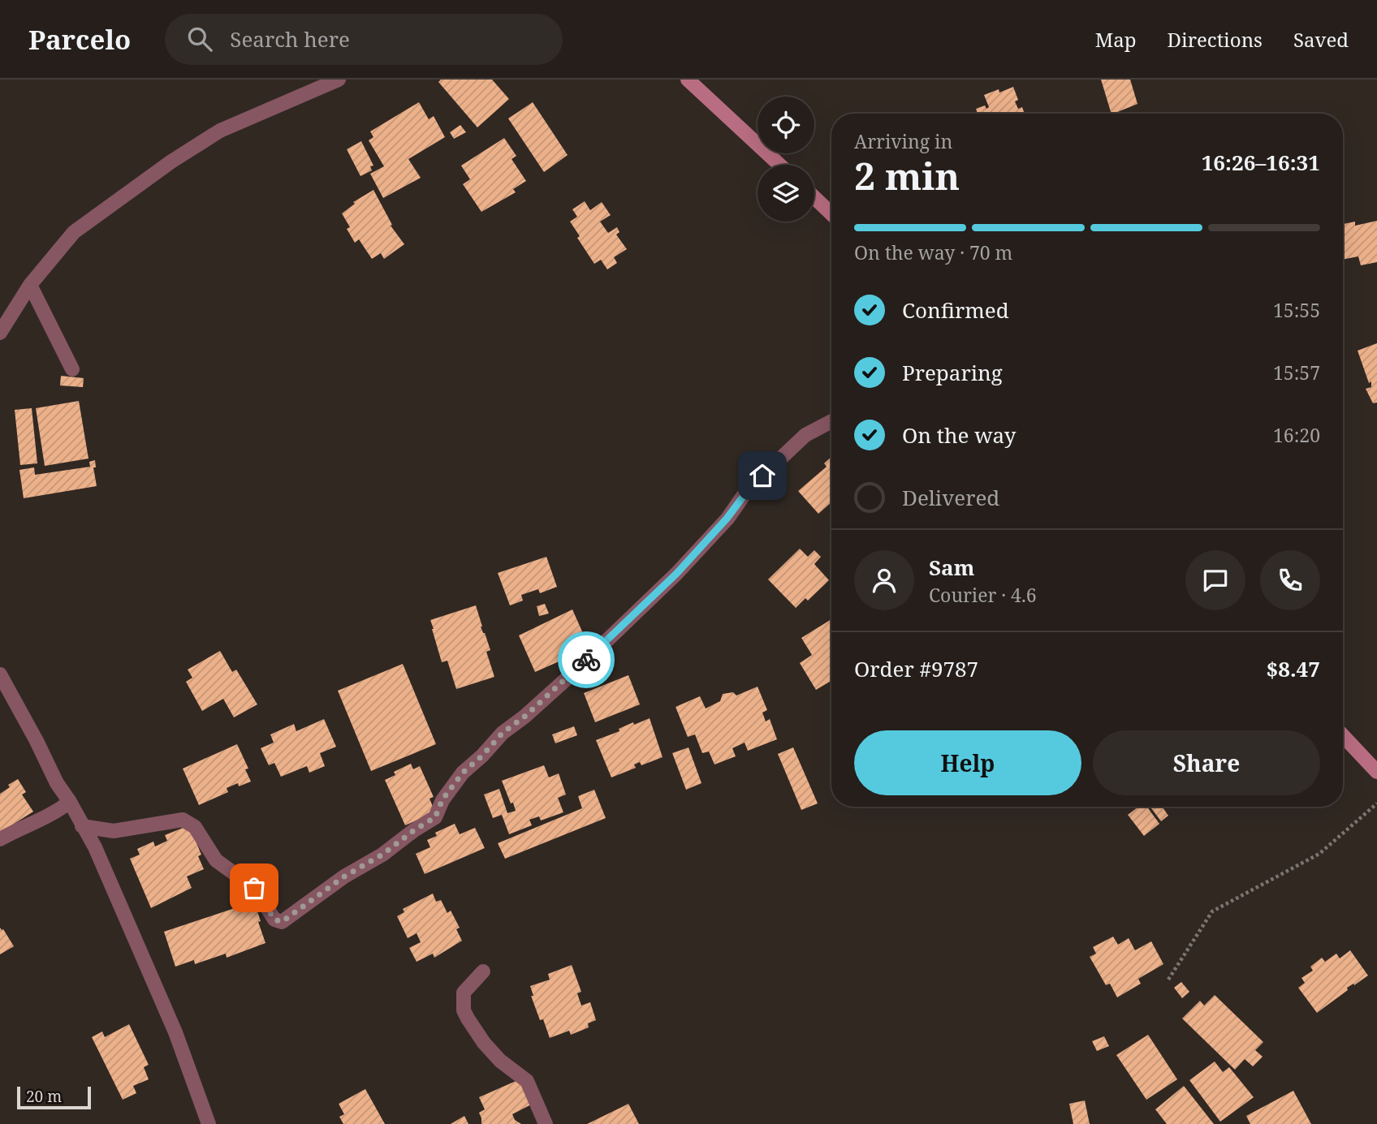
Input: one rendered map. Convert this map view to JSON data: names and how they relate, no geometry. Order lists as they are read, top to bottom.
{
  "scale_bar": "20 m",
  "page": {
    "header": "Parcelo",
    "search": "Search here",
    "nav": ["Map", "Directions", "Saved"],
    "heading": ["2 min", "Arriving in", "16:26–16:31"],
    "panel": [
      "Sam",
      "Courier · 4.6",
      "Order #9787",
      "$8.47"
    ],
    "bar": "On the way · 70 m",
    "list": [
      ["Confirmed", "15:55"],
      ["Preparing", "15:57"],
      ["On the way", "16:20"],
      "Delivered"
    ],
    "buttons": ["Help", "Share"],
    "scale": "20 m"
  }
}
